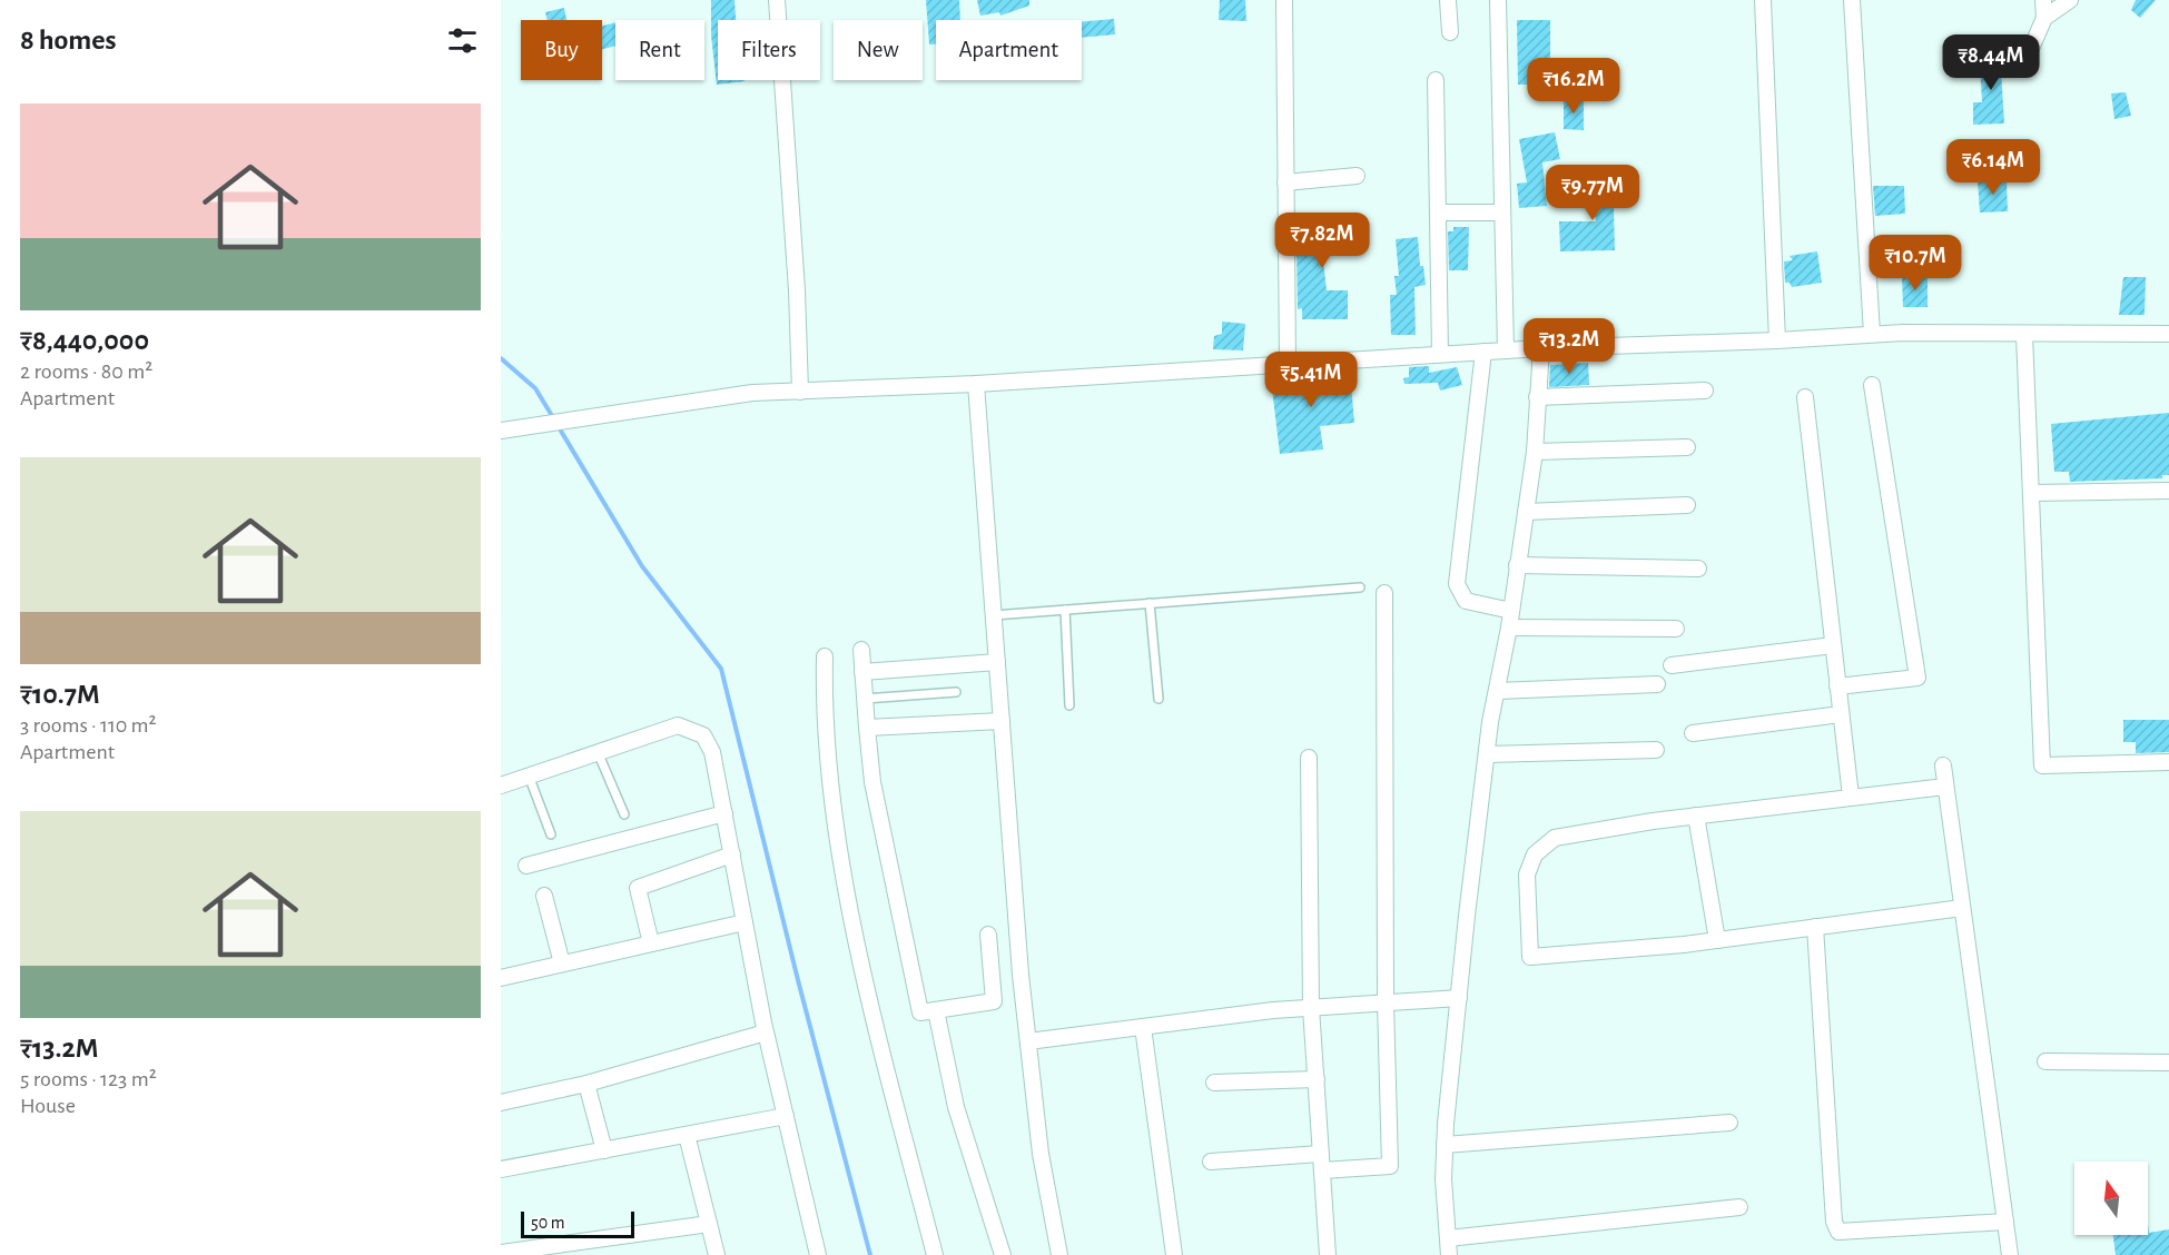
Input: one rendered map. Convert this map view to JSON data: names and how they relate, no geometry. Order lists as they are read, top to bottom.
{
  "scale_bar": "50 m",
  "north": "top",
  "page": {
    "heading": "8 homes",
    "chip": [
      "Buy",
      "Rent",
      "Filters",
      "New",
      "Apartment"
    ],
    "price": [
      "₹8.44M",
      "₹16.2M",
      "₹6.14M",
      "₹9.77M",
      "₹7.82M",
      "₹10.7M",
      "₹13.2M",
      "₹5.41M"
    ],
    "list": [
      {
        "name": "₹8,440,000",
        "note": "2 rooms · 80 m² · Apartment"
      },
      {
        "name": "₹10.7M",
        "note": "3 rooms · 110 m² · Apartment"
      },
      {
        "name": "₹13.2M",
        "note": "5 rooms · 123 m² · House"
      }
    ],
    "scale": "50 m"
  }
}
